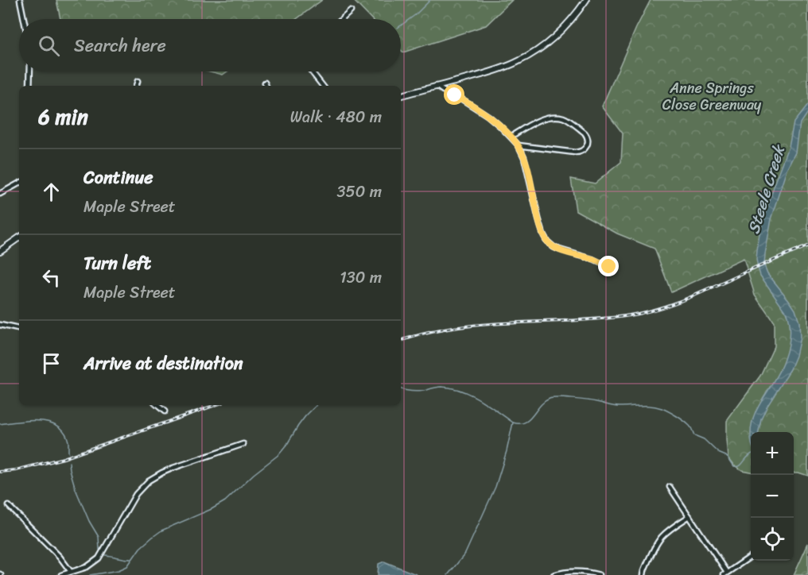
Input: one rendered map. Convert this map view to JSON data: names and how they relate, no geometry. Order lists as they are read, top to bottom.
{
  "water": ["Steele Creek"],
  "parks": ["Anne Springs Close Greenway"],
  "page": {
    "search": "Search here",
    "heading": ["6 min", "Walk · 480 m"],
    "list": [
      ["Continue", "Maple Street", "350 m"],
      ["Turn left", "Maple Street", "130 m"],
      "Arrive at destination"
    ],
    "map_buttons": ["+", "−"]
  }
}
